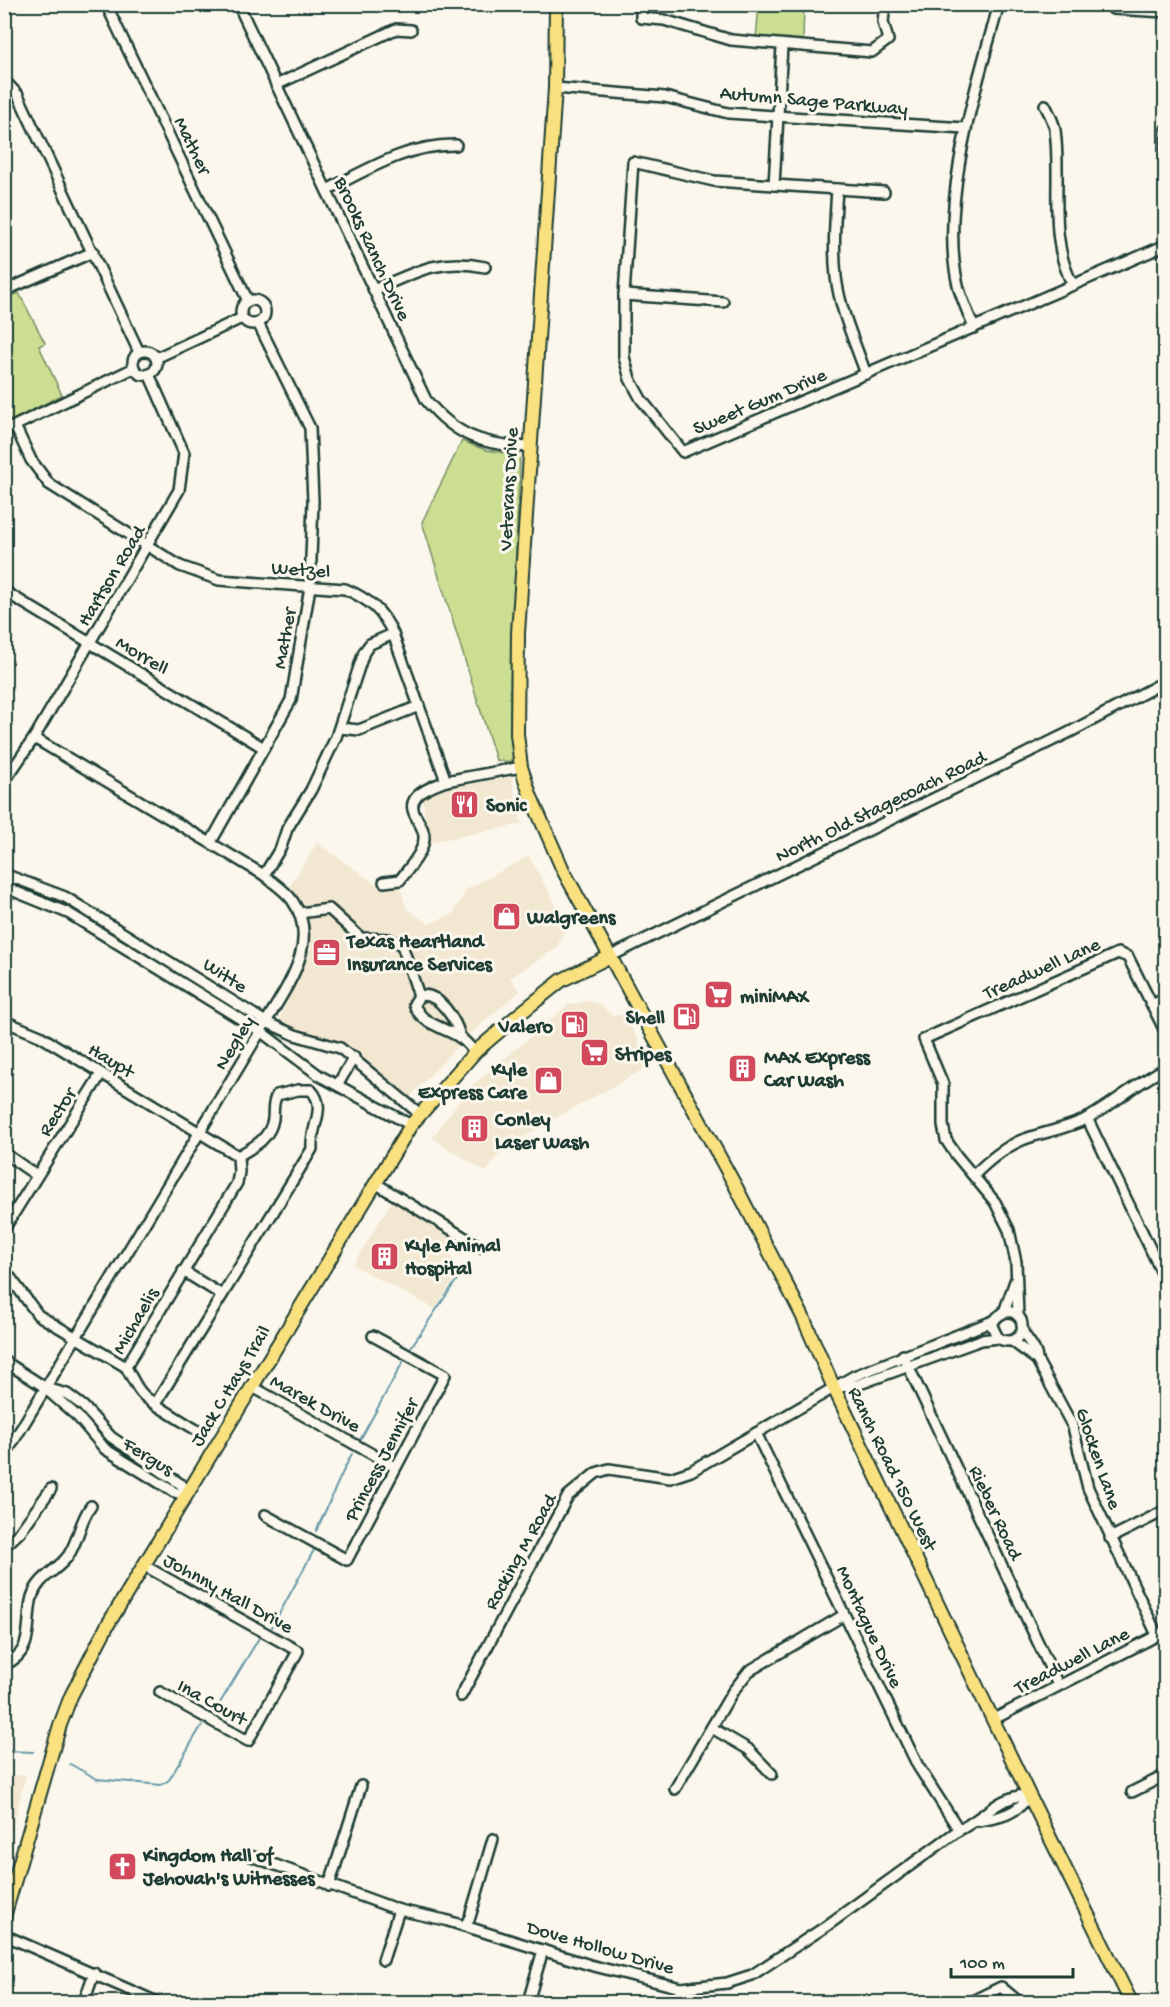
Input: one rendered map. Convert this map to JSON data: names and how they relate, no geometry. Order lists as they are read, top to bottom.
{
  "streets": {
    "main road": ["Veterans Drive", "Jack C Hays Trail", "Ranch Road 150 West"],
    "street": [
      "Autumn Sage Parkway",
      "Mather",
      "Brooks Ranch Drive",
      "Sweet Gum Drive",
      "Wetzel",
      "Hartson Road",
      "Morrell",
      "North Old Stagecoach Road",
      "Treadwell Lane",
      "Witte",
      "Negley",
      "Haupt",
      "Rector",
      "Michaelis",
      "Marek Drive",
      "Fergus",
      "Glocken Lane",
      "Princess Jennifer",
      "Rieber Road",
      "Rocking M Road",
      "Johnny Hall Drive",
      "Montague Drive",
      "Ina Court",
      "Dove Hollow Drive"
    ]
  },
  "crossings": [
    ["Autumn Sage Parkway", "Veterans Drive"],
    ["Mather", "Wetzel"],
    ["Mather", "Morrell"],
    ["Brooks Ranch Drive", "Veterans Drive"],
    ["Veterans Drive", "North Old Stagecoach Road"],
    ["Veterans Drive", "Jack C Hays Trail"],
    ["Veterans Drive", "Ranch Road 150 West"],
    ["Wetzel", "Hartson Road"],
    ["Hartson Road", "Morrell"],
    ["North Old Stagecoach Road", "Jack C Hays Trail"],
    ["North Old Stagecoach Road", "Ranch Road 150 West"],
    ["Treadwell Lane", "Glocken Lane"],
    ["Treadwell Lane", "Ranch Road 150 West"],
    ["Treadwell Lane", "Rieber Road"],
    ["Witte", "Negley"],
    ["Witte", "Jack C Hays Trail"],
    ["Negley", "Haupt"],
    ["Negley", "Fergus"],
    ["Haupt", "Rector"],
    ["Haupt", "Michaelis"],
    ["Jack C Hays Trail", "Marek Drive"],
    ["Jack C Hays Trail", "Fergus"],
    ["Jack C Hays Trail", "Ranch Road 150 West"],
    ["Jack C Hays Trail", "Johnny Hall Drive"],
    ["Marek Drive", "Princess Jennifer"],
    ["Glocken Lane", "Rocking M Road"],
    ["Ranch Road 150 West", "Rocking M Road"],
    ["Ranch Road 150 West", "Dove Hollow Drive"],
    ["Rieber Road", "Rocking M Road"],
    ["Rocking M Road", "Montague Drive"],
    ["Johnny Hall Drive", "Ina Court"],
    ["Montague Drive", "Dove Hollow Drive"]
  ],
  "places": {
    "restaurant": ["Sonic"],
    "shop": ["Walgreens", "Kyle Express Care"],
    "office": ["Texas Heartland Insurance Services"],
    "supermarket": ["miniMAX", "Stripes"],
    "fuel station": ["Shell", "Valero"],
    "building": ["MAX Express Car Wash", "Conley Laser Wash", "Kyle Animal Hospital"],
    "church": ["Kingdom Hall of Jehovah's Witnesses"]
  },
  "scale_bar": "100 m"
}
